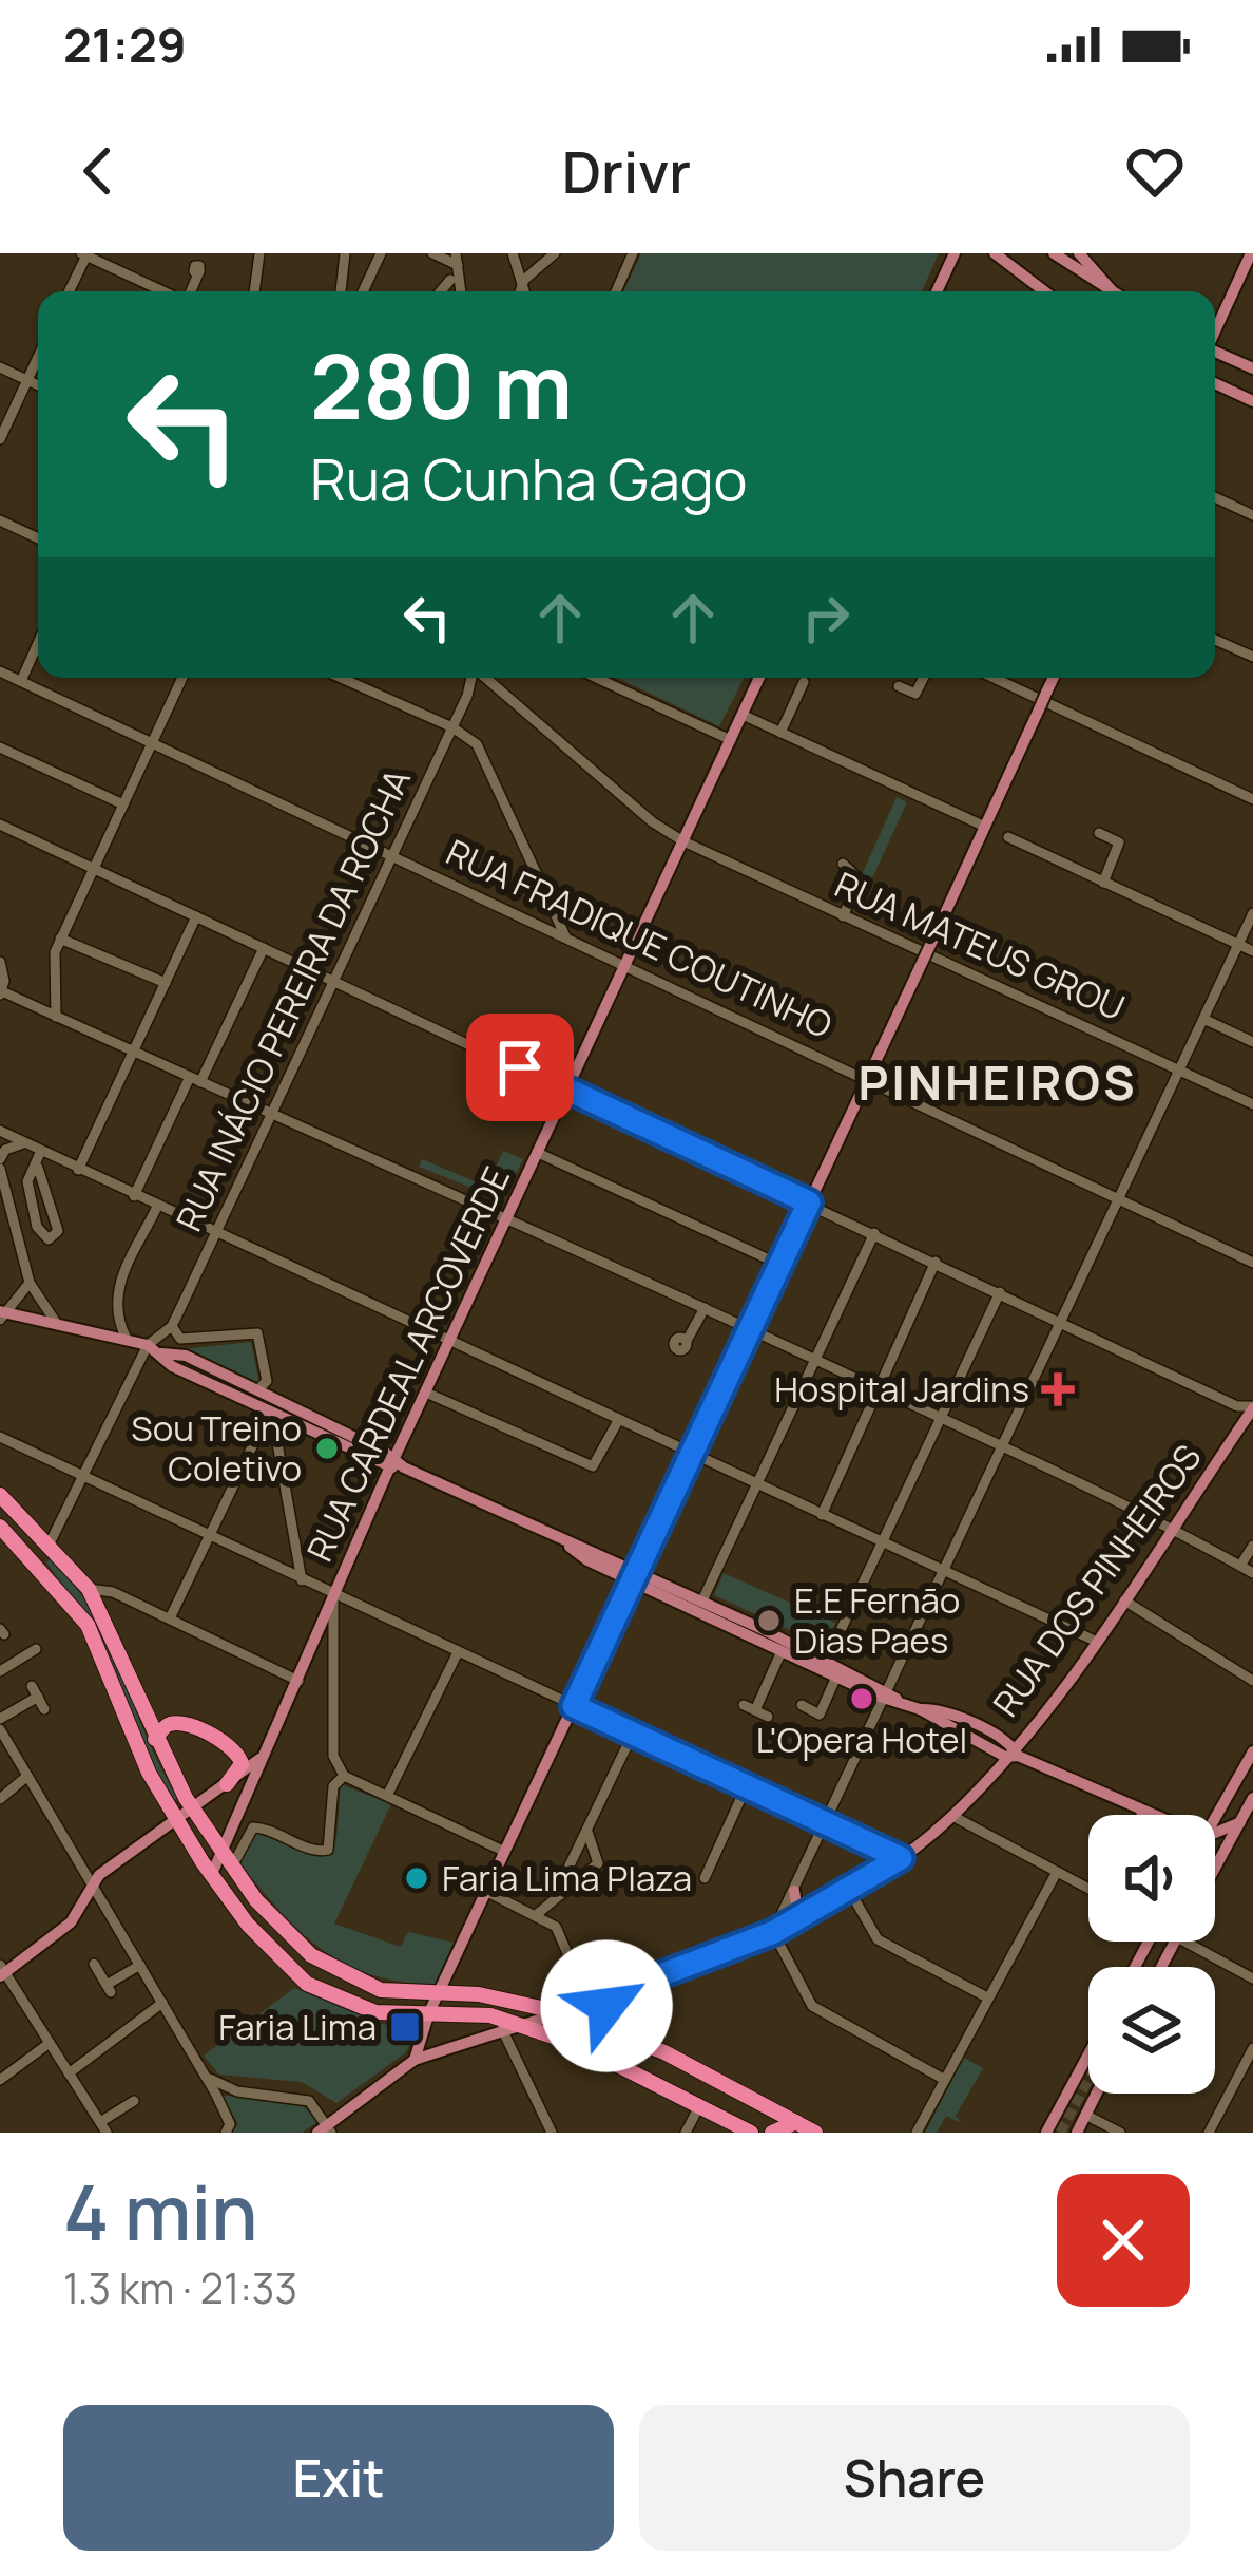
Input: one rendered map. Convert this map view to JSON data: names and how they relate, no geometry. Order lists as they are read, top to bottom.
{
  "streets": {
    "main road": ["RUA CARDEAL ARCOVERDE", "RUA DOS PINHEIROS"],
    "street": ["RUA FRADIQUE COUTINHO", "RUA MATEUS GROU", "RUA INÁCIO PEREIRA DA ROCHA"]
  },
  "crossings": [
    ["RUA FRADIQUE COUTINHO", "RUA INÁCIO PEREIRA DA ROCHA"],
    ["RUA FRADIQUE COUTINHO", "RUA CARDEAL ARCOVERDE"],
    ["RUA MATEUS GROU", "RUA CARDEAL ARCOVERDE"]
  ],
  "districts": ["PINHEIROS"],
  "places": {
    "health": ["Hospital Jardins"],
    "other": [
      "Sou Treino Coletivo",
      "E.E Fernão Dias Paes",
      "L'Opera Hotel",
      "Faria Lima Plaza"
    ],
    "transit": ["Faria Lima"]
  },
  "page": {
    "status": "21:29",
    "header": "Drivr",
    "turn": ["280 m", "Rua Cunha Gago"],
    "heading": ["4 min", "1.3 km · 21:33"],
    "buttons": ["Exit", "Share"]
  }
}
